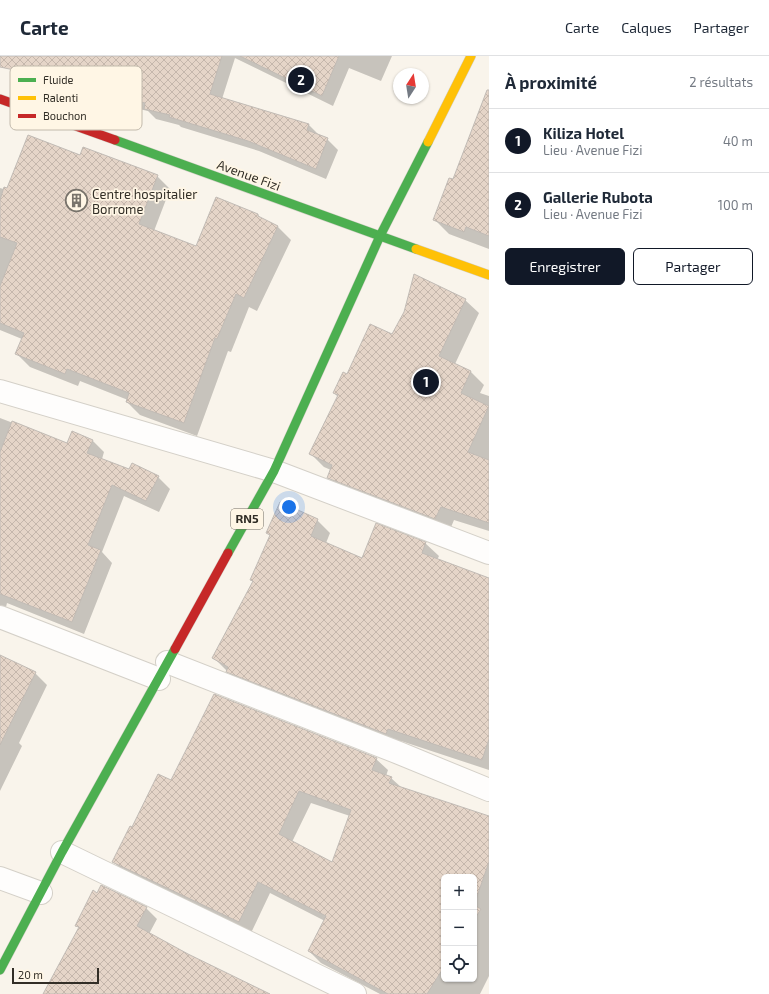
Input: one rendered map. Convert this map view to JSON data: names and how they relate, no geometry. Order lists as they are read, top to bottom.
{
  "streets": {
    "main road": ["Avenue Fizi", "RN5"]
  },
  "crossings": [
    ["Avenue Fizi", "RN5"]
  ],
  "places": {
    "building": ["Centre hospitalier Borrome"]
  },
  "legend": ["Fluide", "Ralenti", "Bouchon"],
  "scale_bar": "20 m",
  "north": "top",
  "page": {
    "header": "Carte",
    "nav": ["Carte", "Calques", "Partager"],
    "heading": ["À proximité", "2 résultats"],
    "pins": ["2", "1"],
    "list": [
      {
        "mark": "1",
        "name": "Kiliza Hotel",
        "note": "Lieu · Avenue Fizi",
        "value": "40 m"
      },
      {
        "mark": "2",
        "name": "Gallerie Rubota",
        "note": "Lieu · Avenue Fizi",
        "value": "100 m"
      }
    ],
    "buttons": ["Enregistrer", "Partager"],
    "map_buttons": ["+", "−"],
    "scale": "20 m"
  }
}
